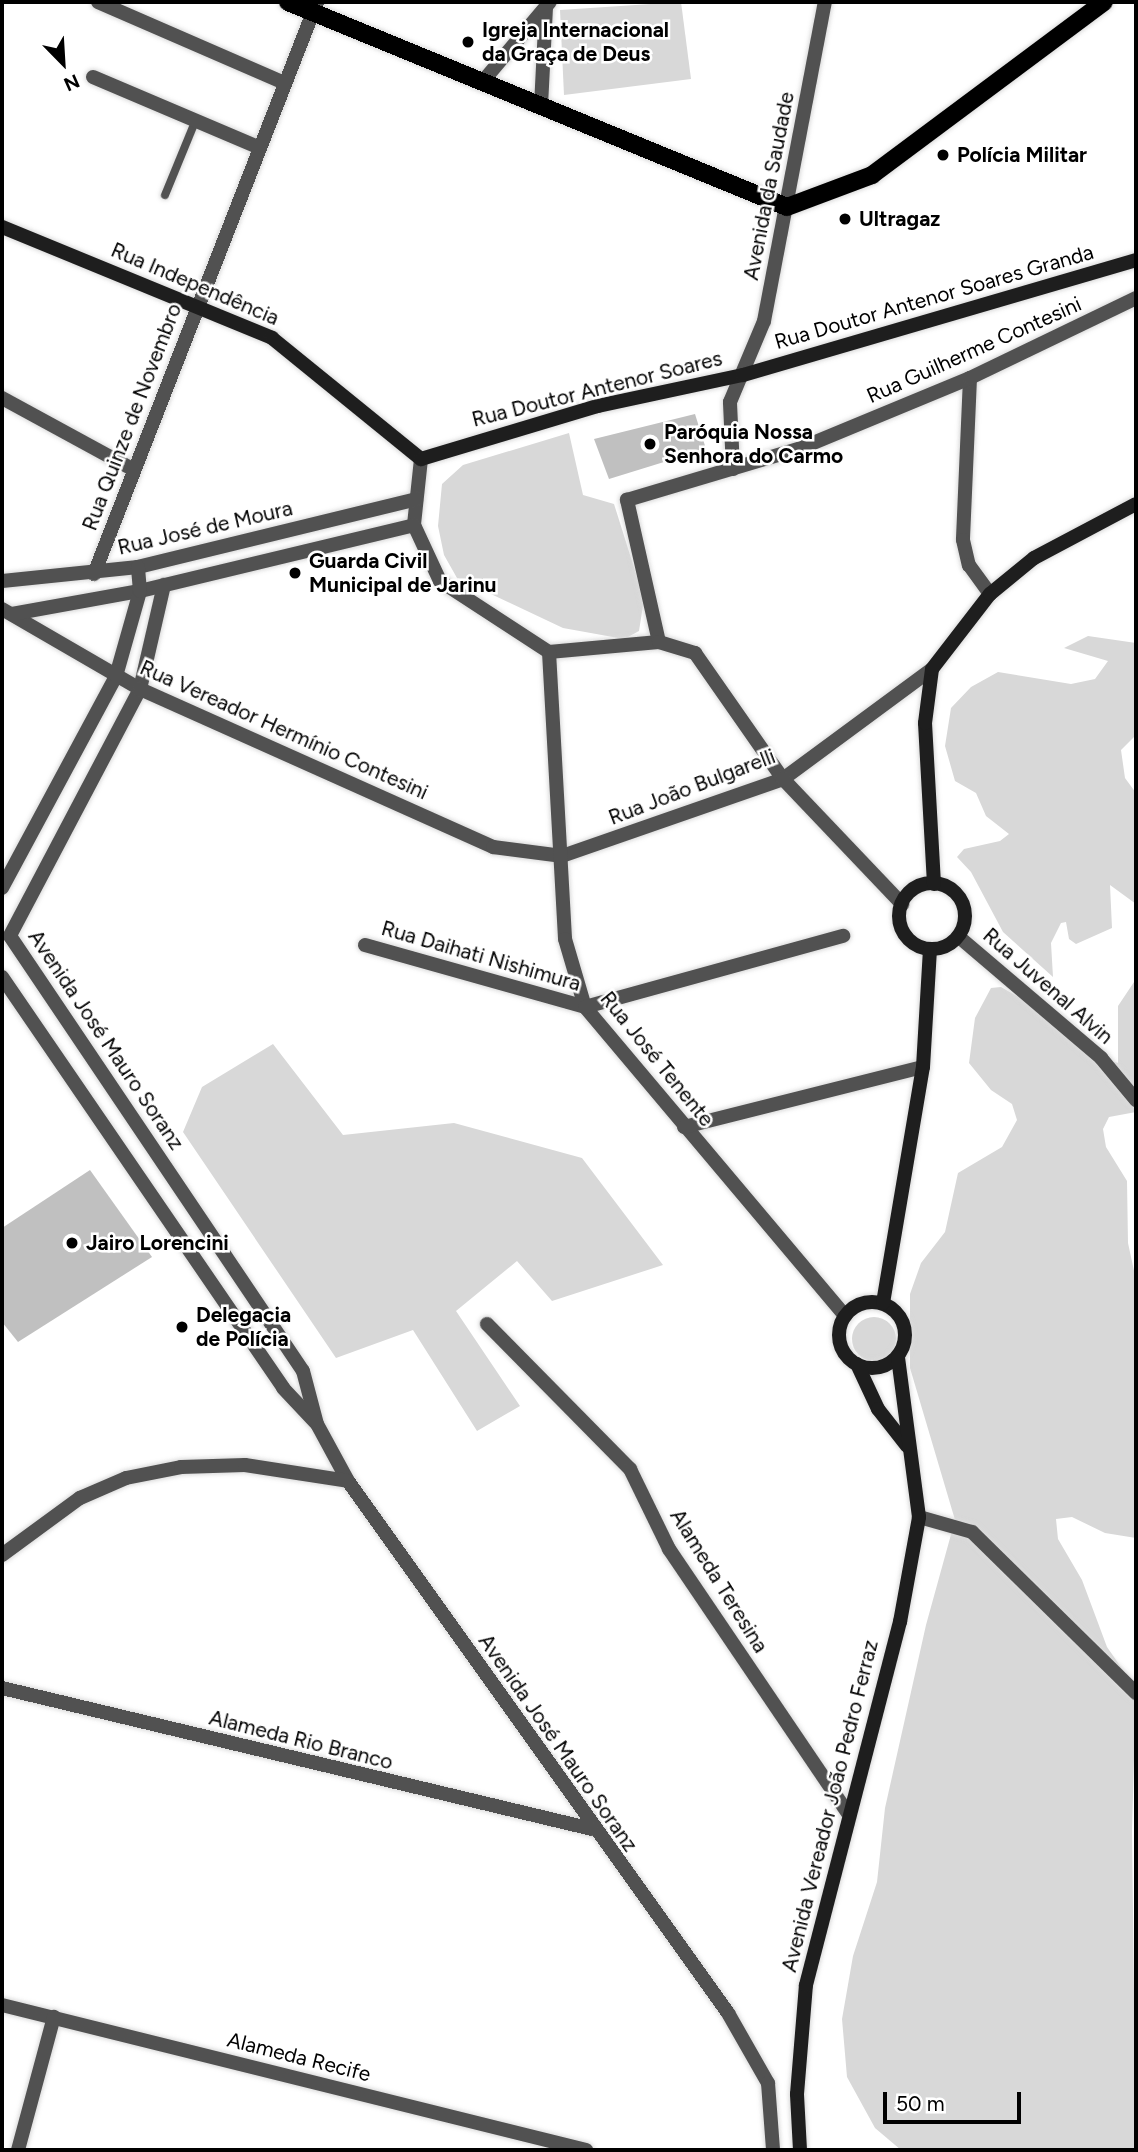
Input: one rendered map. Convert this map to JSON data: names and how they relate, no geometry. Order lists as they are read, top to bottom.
{
  "streets": {
    "main road": [
      "Rua Independência",
      "Rua Doutor Antenor Soares Granda",
      "Rua Doutor Antenor Soares",
      "Avenida Vereador João Pedro Ferraz"
    ],
    "street": [
      "Avenida da Saudade",
      "Rua Guilherme Contesini",
      "Rua Quinze de Novembro",
      "Rua José de Moura",
      "Rua Vereador Hermínio Contesini",
      "Rua João Bulgarelli",
      "Rua Daihati Nishimura",
      "Rua Juvenal Alvin",
      "Avenida José Mauro Soranz",
      "Rua José Tenente",
      "Alameda Teresina",
      "Alameda Rio Branco",
      "Alameda Recife"
    ]
  },
  "crossings": [
    ["Avenida da Saudade", "Rua Doutor Antenor Soares Granda"],
    ["Avenida da Saudade", "Rua Guilherme Contesini"],
    ["Avenida da Saudade", "Rua Doutor Antenor Soares"],
    ["Rua Independência", "Rua Doutor Antenor Soares"],
    ["Rua Independência", "Rua Quinze de Novembro"],
    ["Rua Doutor Antenor Soares Granda", "Rua Doutor Antenor Soares"],
    ["Rua Quinze de Novembro", "Rua José de Moura"],
    ["Rua José de Moura", "Rua Vereador Hermínio Contesini"],
    ["Rua José de Moura", "Avenida José Mauro Soranz"],
    ["Rua Vereador Hermínio Contesini", "Rua João Bulgarelli"],
    ["Rua Vereador Hermínio Contesini", "Avenida José Mauro Soranz"],
    ["Rua Vereador Hermínio Contesini", "Rua José Tenente"],
    ["Rua João Bulgarelli", "Rua José Tenente"],
    ["Rua Daihati Nishimura", "Rua José Tenente"],
    ["Avenida José Mauro Soranz", "Alameda Rio Branco"],
    ["Rua José Tenente", "Avenida Vereador João Pedro Ferraz"],
    ["Alameda Teresina", "Avenida Vereador João Pedro Ferraz"]
  ],
  "places": [
    "Igreja Internacional da Graça de Deus",
    "Polícia Militar",
    "Ultragaz",
    "Paróquia Nossa Senhora do Carmo",
    "Guarda Civil Municipal de Jarinu",
    "Jairo Lorencini",
    "Delegacia de Polícia"
  ],
  "scale_bar": "50 m",
  "north": "bottom right"
}
